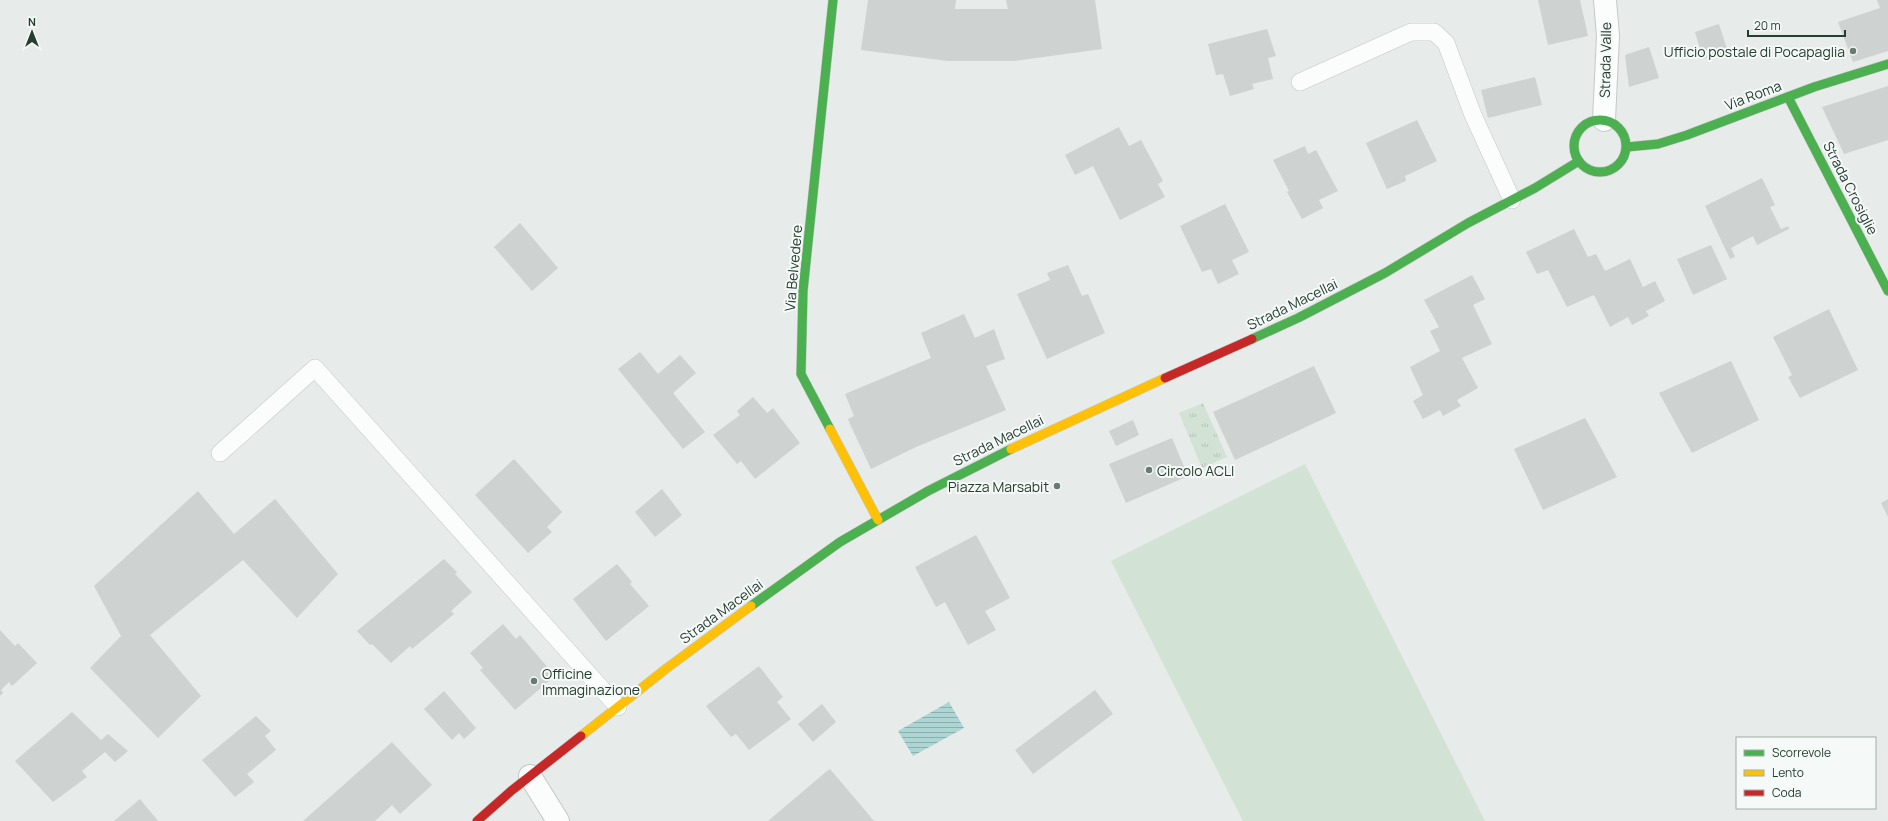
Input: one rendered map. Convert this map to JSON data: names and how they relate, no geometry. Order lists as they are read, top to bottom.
{
  "streets": {
    "street": [
      "Strada Valle",
      "Via Roma",
      "Strada Crosiglie",
      "Via Belvedere",
      "Strada Macellai"
    ]
  },
  "crossings": [
    ["Strada Valle", "Via Roma"],
    ["Strada Valle", "Strada Macellai"],
    ["Via Roma", "Strada Crosiglie"],
    ["Via Roma", "Strada Macellai"],
    ["Via Belvedere", "Strada Macellai"]
  ],
  "places": [
    "Ufficio postale di Pocapaglia",
    "Circolo ACLI",
    "Piazza Marsabit",
    "Officine Immaginazione"
  ],
  "legend": ["Scorrevole", "Lento", "Coda"],
  "scale_bar": "20 m",
  "north": "top"
}
